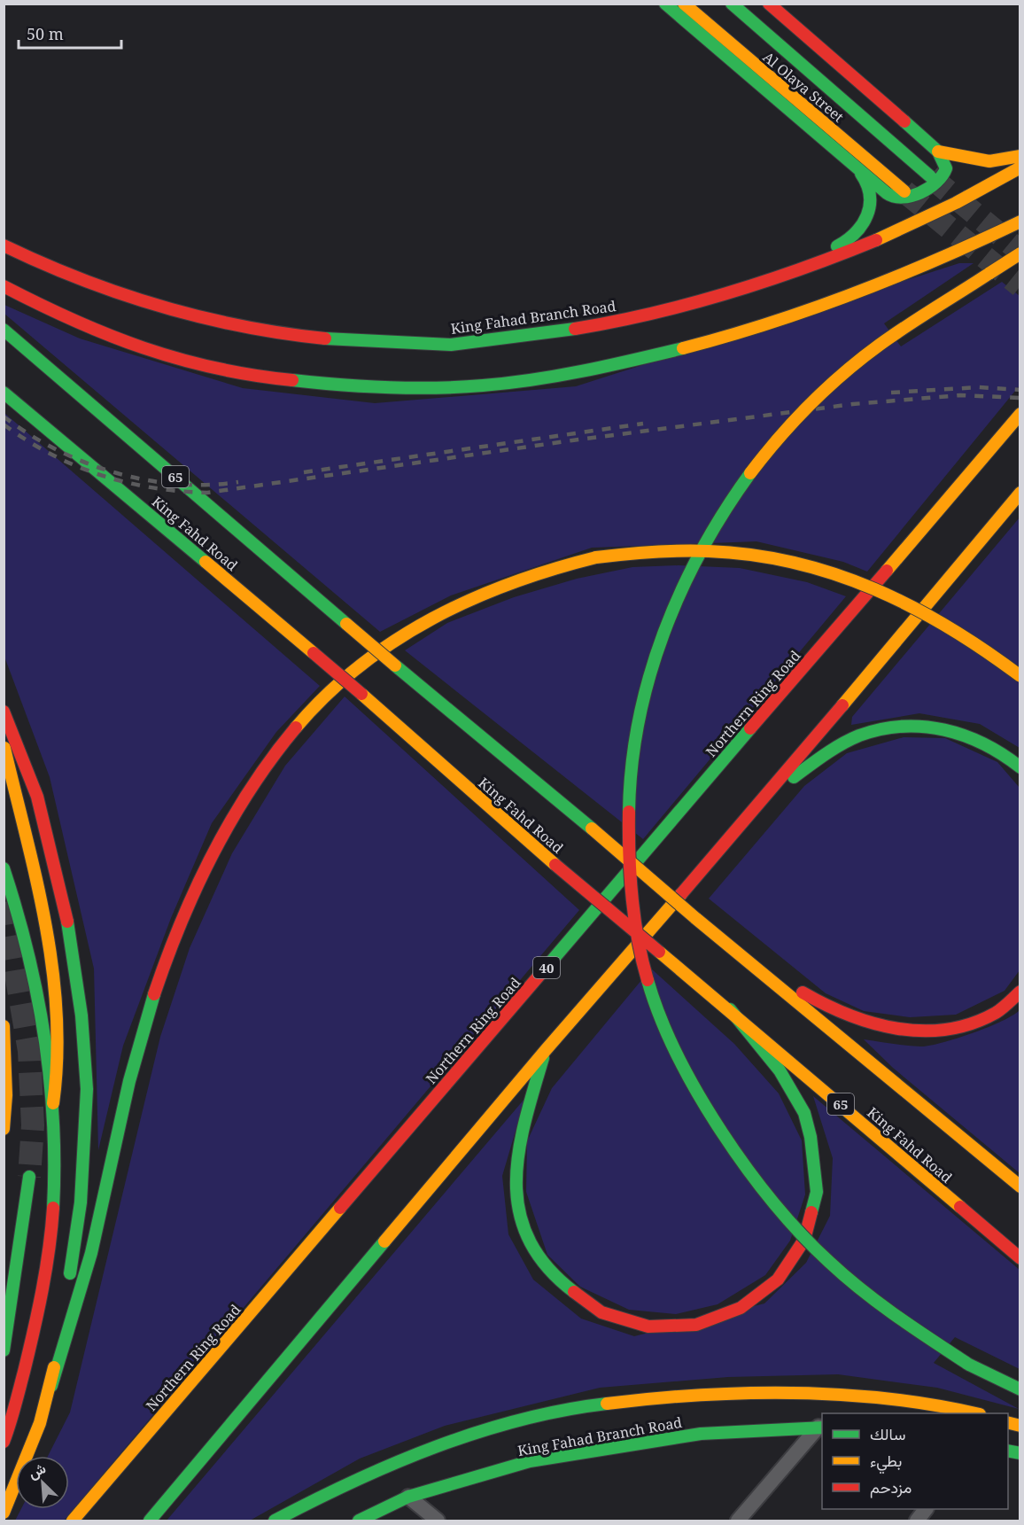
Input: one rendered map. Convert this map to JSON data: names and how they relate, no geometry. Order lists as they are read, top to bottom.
{
  "streets": {
    "main road": [
      "Al Olaya Street",
      "King Fahad Branch Road",
      "65",
      "King Fahd Road",
      "Northern Ring Road",
      "40"
    ]
  },
  "crossings": [
    ["65", "King Fahd Road"]
  ],
  "legend": ["سالك", "بطيء", "مزدحم"],
  "scale_bar": "50 m",
  "north": "top left"
}
